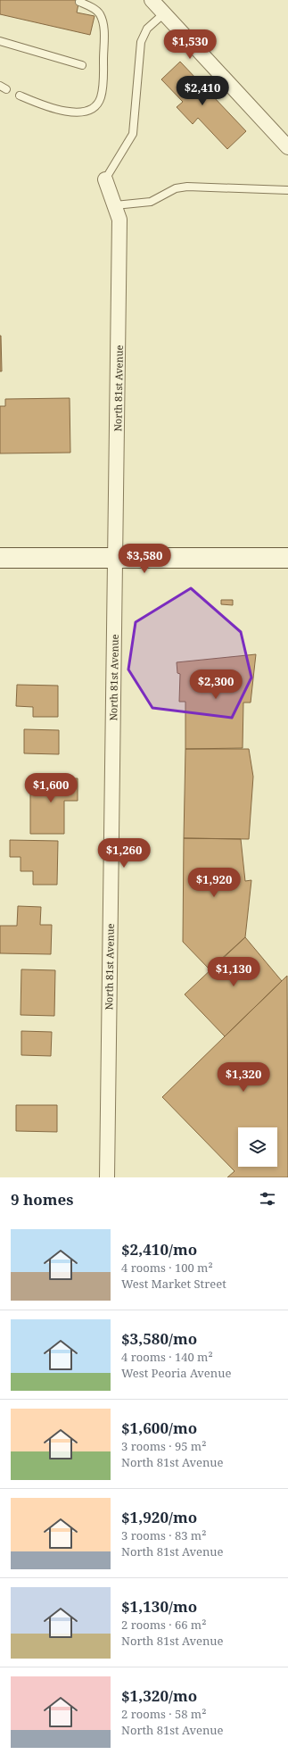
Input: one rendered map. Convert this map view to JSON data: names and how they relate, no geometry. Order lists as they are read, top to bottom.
{
  "streets": {
    "street": ["North 81st Avenue"]
  },
  "page": {
    "price": [
      "$1,530",
      "$2,410",
      "$3,580",
      "$2,300",
      "$1,600",
      "$1,260",
      "$1,920",
      "$1,130",
      "$1,320"
    ],
    "heading": "9 homes",
    "list": [
      {
        "name": "$2,410/mo",
        "note": "4 rooms · 100 m² · West Market Street"
      },
      {
        "name": "$3,580/mo",
        "note": "4 rooms · 140 m² · West Peoria Avenue"
      },
      {
        "name": "$1,600/mo",
        "note": "3 rooms · 95 m² · North 81st Avenue"
      },
      {
        "name": "$1,920/mo",
        "note": "3 rooms · 83 m² · North 81st Avenue"
      },
      {
        "name": "$1,130/mo",
        "note": "2 rooms · 66 m² · North 81st Avenue"
      },
      {
        "name": "$1,320/mo",
        "note": "2 rooms · 58 m² · North 81st Avenue"
      }
    ]
  }
}
